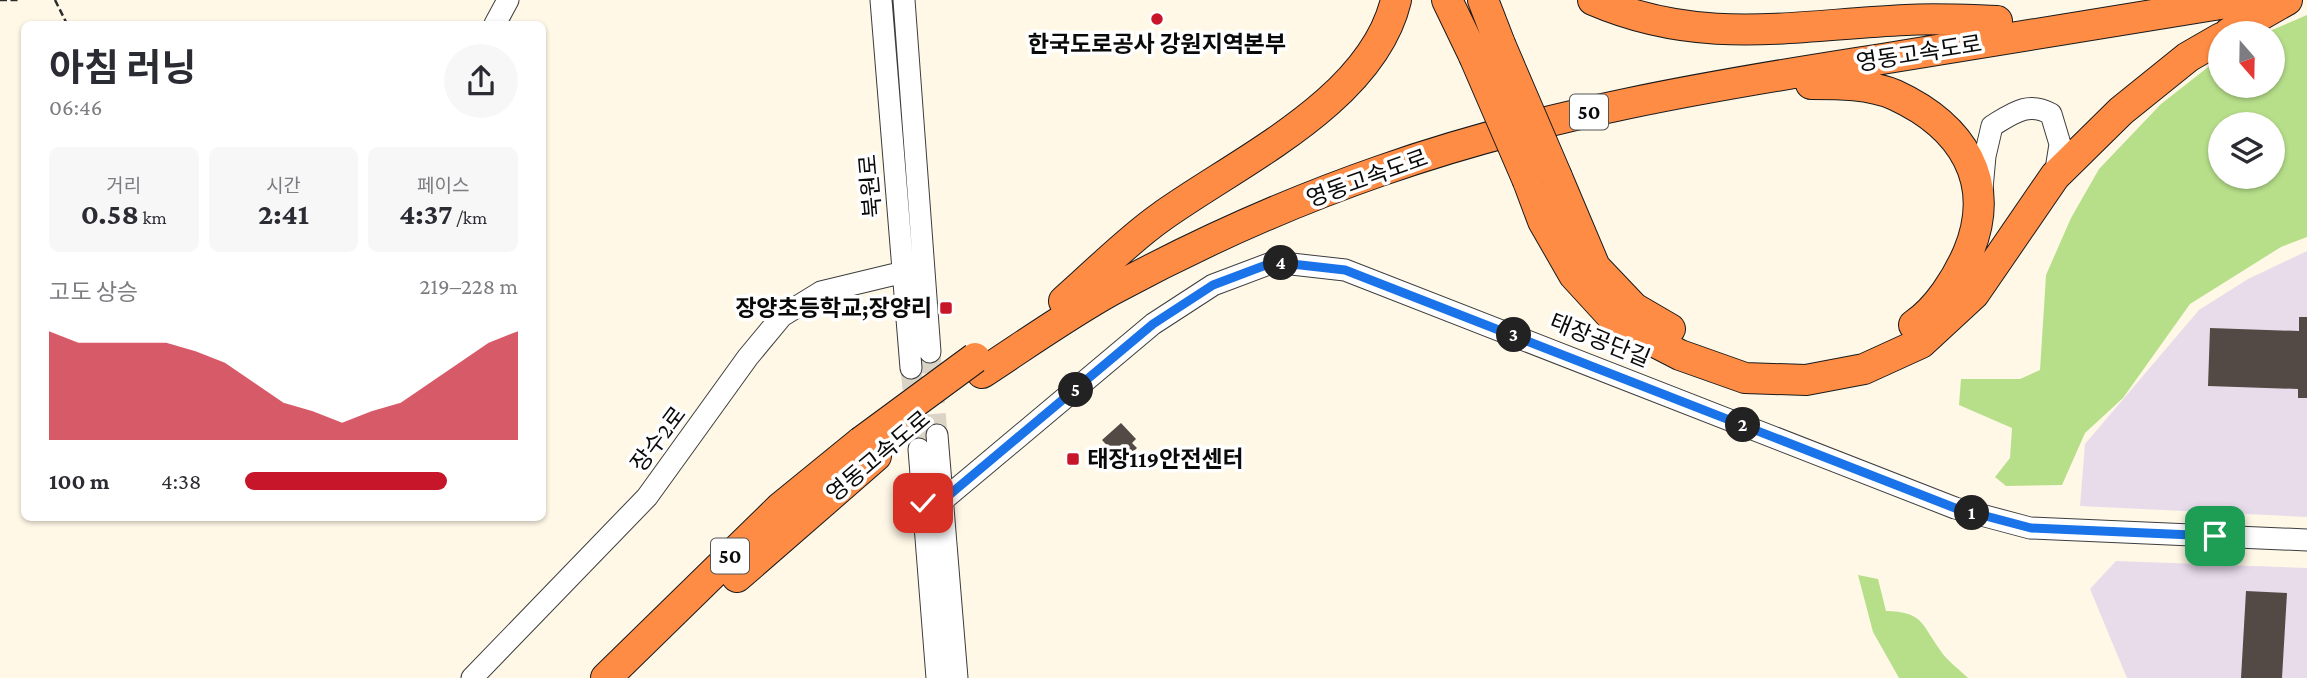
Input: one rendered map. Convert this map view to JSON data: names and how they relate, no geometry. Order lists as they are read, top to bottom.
{
  "streets": {
    "highway": ["영동고속도로", "50"],
    "street": ["북원로", "태장공단길", "장수2로"]
  },
  "crossings": [
    ["북원로", "장수2로"]
  ],
  "places": {
    "other": ["한국도로공사 강원지역본부"],
    "transit": ["장양초등학교;장양리", "태장119안전센터"]
  },
  "north": "bottom",
  "page": {
    "heading": ["아침 러닝", "06:46"],
    "stats": [
      ["거리", "0.58 km"],
      ["시간", "2:41"],
      ["페이스", "4:37 /km"]
    ],
    "pins": [
      "4",
      "3",
      "5",
      "2",
      "1"
    ],
    "chart": ["고도 상승", "219–228 m"],
    "list": [
      {
        "name": "100 m",
        "note": "4:38"
      }
    ]
  }
}
